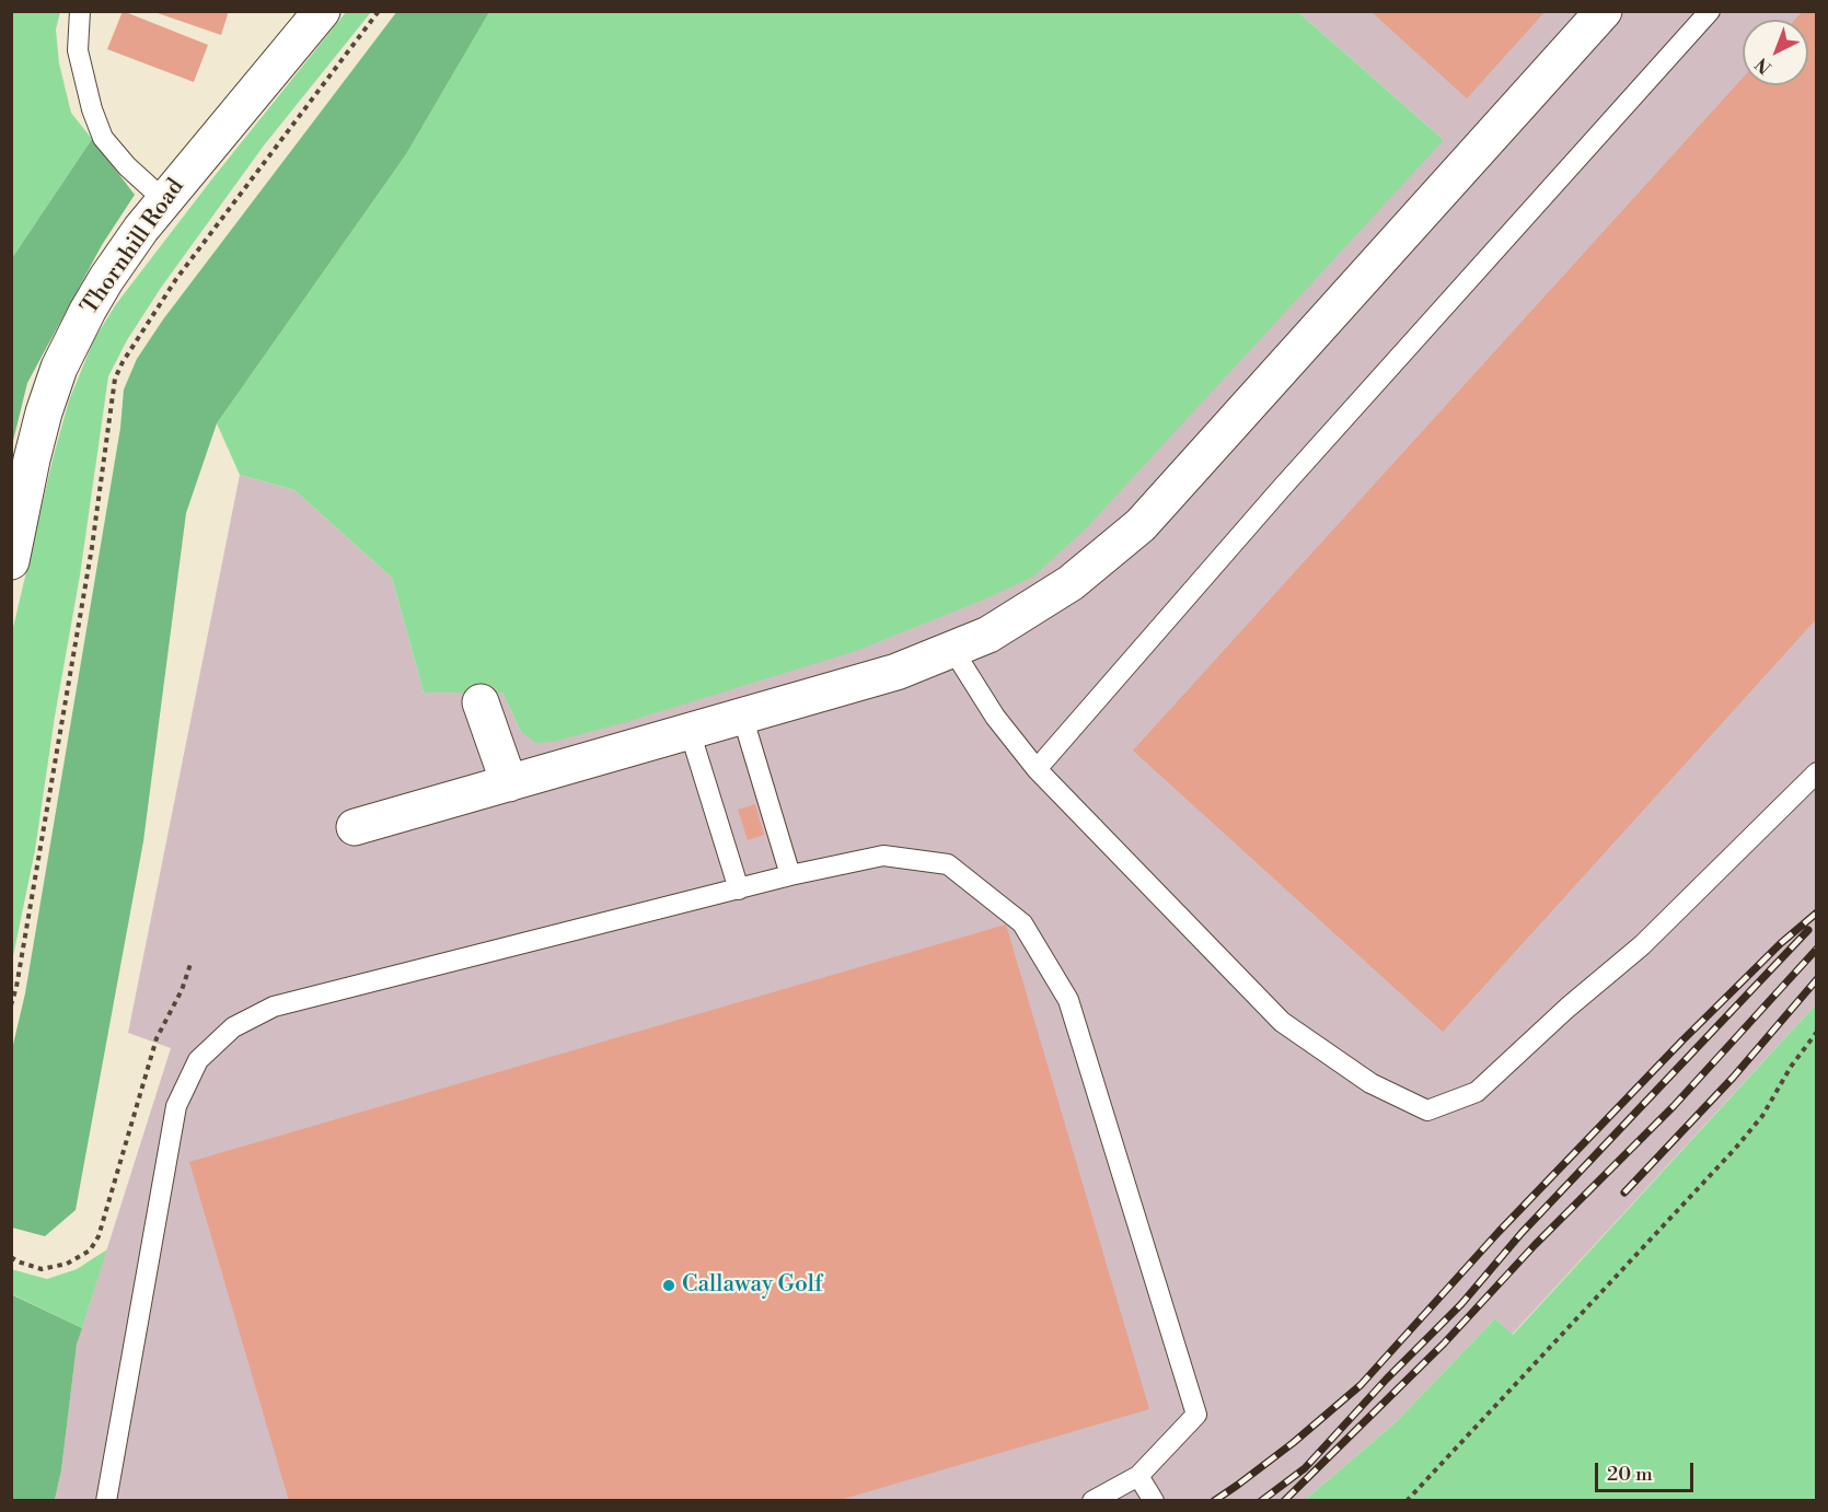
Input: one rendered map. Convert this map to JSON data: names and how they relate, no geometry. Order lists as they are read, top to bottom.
{
  "streets": {
    "street": ["Thornhill Road"]
  },
  "places": ["Callaway Golf"],
  "scale_bar": "20 m",
  "north": "bottom left"
}
